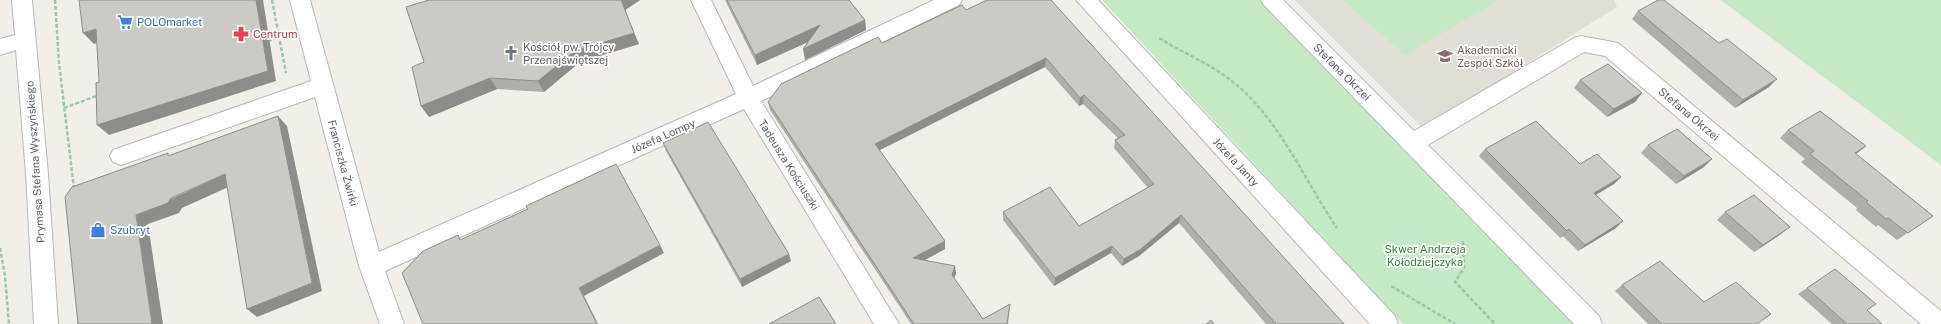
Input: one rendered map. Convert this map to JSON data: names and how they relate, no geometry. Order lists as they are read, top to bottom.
{
  "streets": {
    "street": [
      "Stefana Okrzei",
      "Józefa Lompy",
      "Prymasa Stefana Wyszyńskiego",
      "Józefa Janty",
      "Franciszka Żwirki",
      "Tadeusza Kościuszki"
    ]
  },
  "crossings": [
    ["Józefa Lompy", "Franciszka Żwirki"],
    ["Józefa Lompy", "Tadeusza Kościuszki"]
  ],
  "parks": ["Skwer Andrzeja Kołodziejczyka"],
  "places": {
    "supermarket": ["POLOmarket"],
    "pharmacy": ["Centrum"],
    "church": ["Kościół pw. Trójcy Przenajświętszej"],
    "school or university": ["Akademicki Zespół Szkół"],
    "shop": ["Szubryt"]
  }
}
